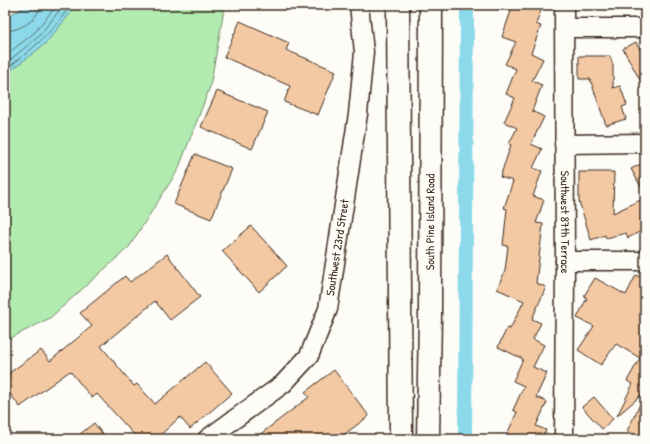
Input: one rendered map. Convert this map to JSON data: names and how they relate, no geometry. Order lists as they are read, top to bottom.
{
  "streets": {
    "main road": ["South Pine Island Road"],
    "street": ["Southwest 87th Terrace", "Southwest 23rd Street"]
  }
}
